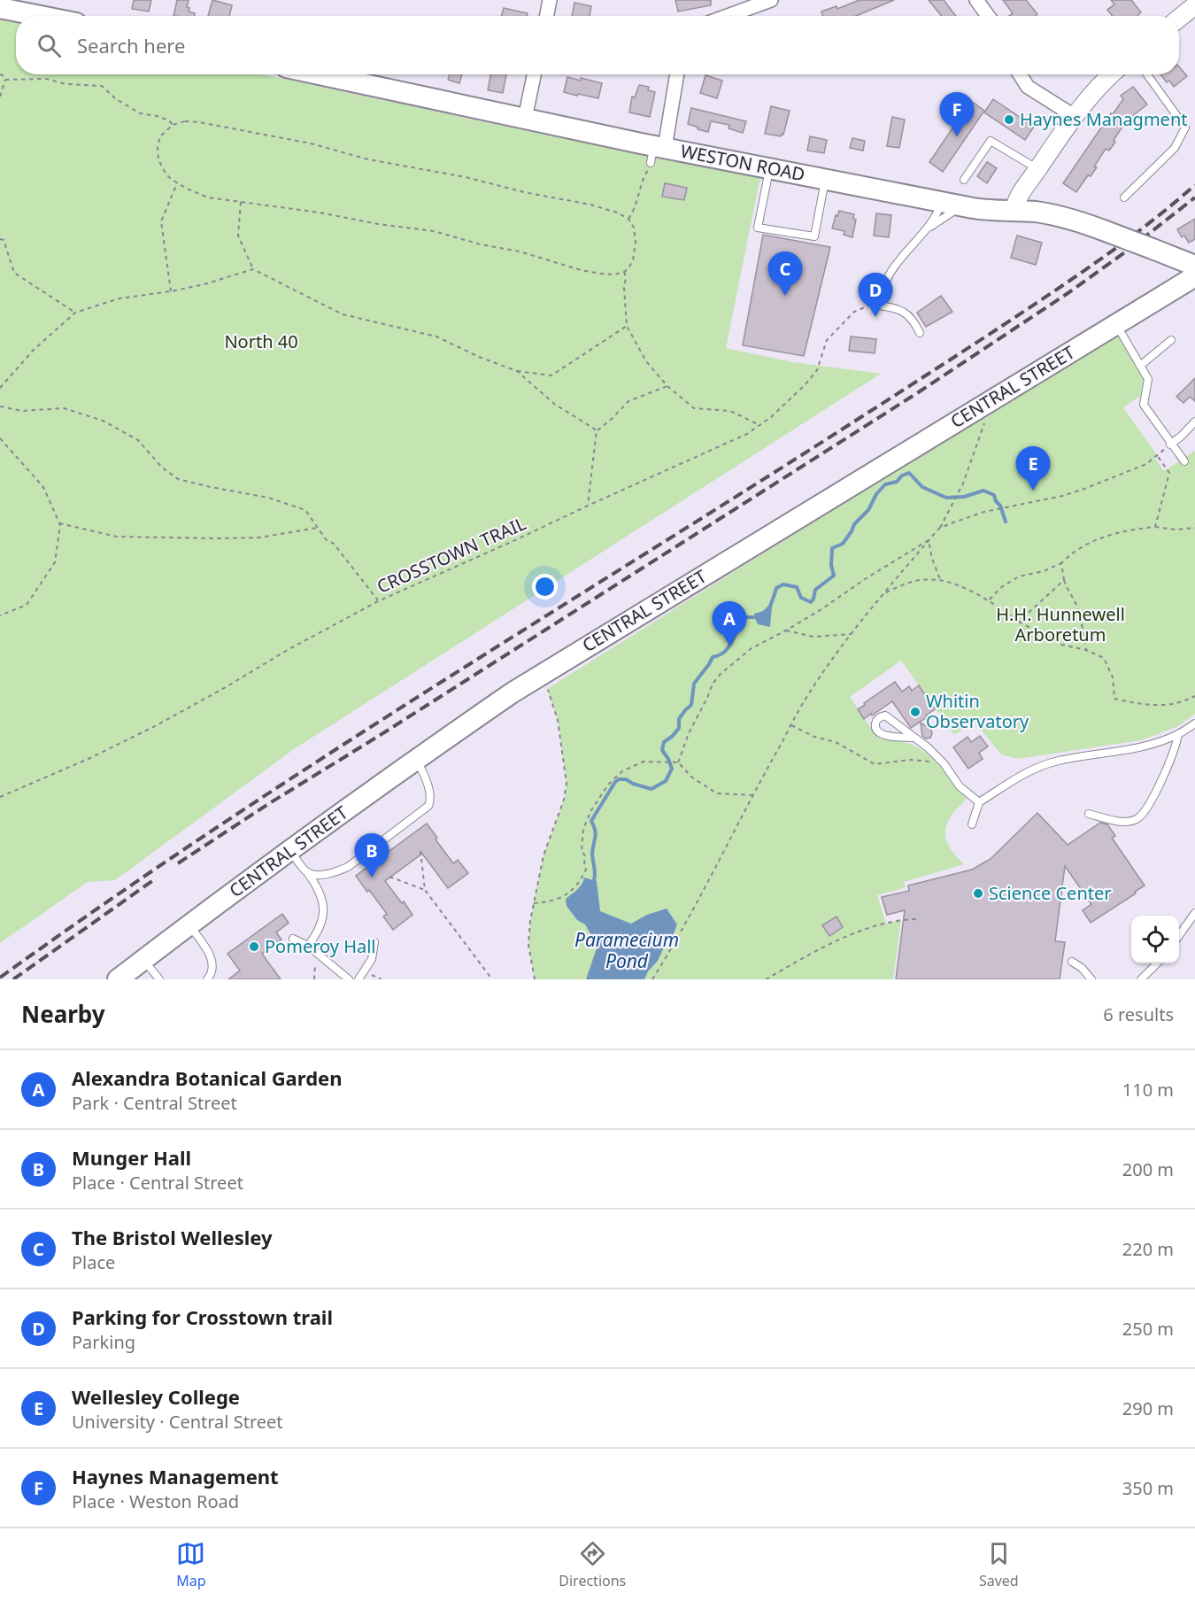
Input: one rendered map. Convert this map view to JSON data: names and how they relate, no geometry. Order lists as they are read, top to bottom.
{
  "streets": {
    "main road": ["WESTON ROAD", "CENTRAL STREET"],
    "path": ["CROSSTOWN TRAIL"]
  },
  "water": ["Paramecium Pond"],
  "parks": ["North 40", "H.H. Hunnewell Arboretum"],
  "places": [
    "Haynes Managment",
    "Whitin Observatory",
    "Science Center",
    "Pomeroy Hall"
  ],
  "page": {
    "search": "Search here",
    "pins": [
      "F",
      "C",
      "D",
      "E",
      "A",
      "B"
    ],
    "heading": ["Nearby", "6 results"],
    "list": [
      {
        "mark": "A",
        "name": "Alexandra Botanical Garden",
        "note": "Park · Central Street",
        "value": "110 m"
      },
      {
        "mark": "B",
        "name": "Munger Hall",
        "note": "Place · Central Street",
        "value": "200 m"
      },
      {
        "mark": "C",
        "name": "The Bristol Wellesley",
        "note": "Place",
        "value": "220 m"
      },
      {
        "mark": "D",
        "name": "Parking for Crosstown trail",
        "note": "Parking",
        "value": "250 m"
      },
      {
        "mark": "E",
        "name": "Wellesley College",
        "note": "University · Central Street",
        "value": "290 m"
      },
      {
        "mark": "F",
        "name": "Haynes Management",
        "note": "Place · Weston Road",
        "value": "350 m"
      }
    ],
    "nav": ["Map", "Directions", "Saved"]
  }
}
